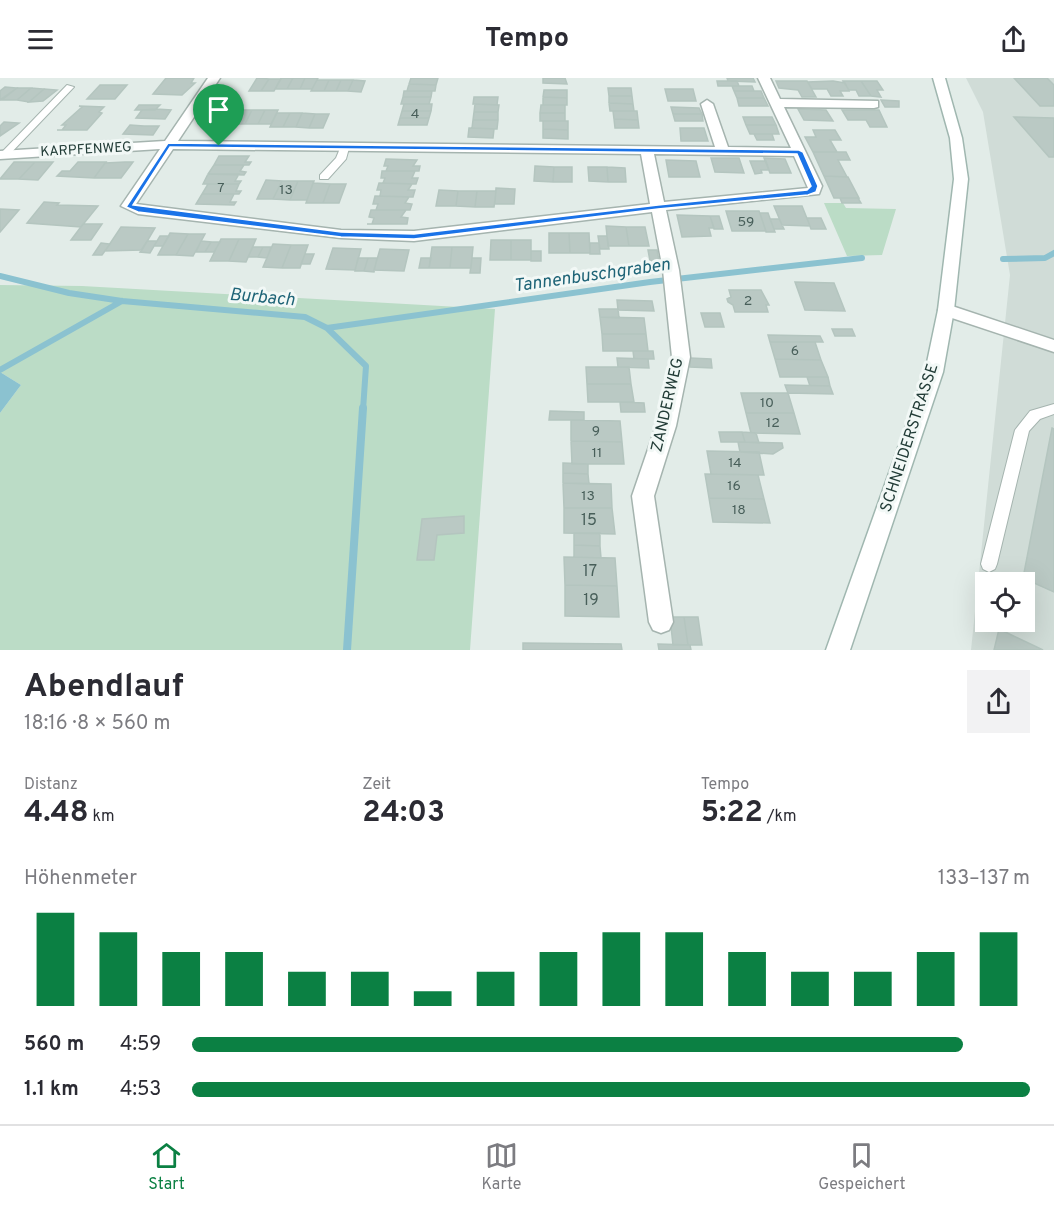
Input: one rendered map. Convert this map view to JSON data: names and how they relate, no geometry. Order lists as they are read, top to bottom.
{
  "streets": {
    "street": ["KARPFENWEG", "ZANDERWEG", "SCHNEIDERSTRASSE"]
  },
  "crossings": [
    ["KARPFENWEG", "ZANDERWEG"]
  ],
  "water": ["Tannenbuschgraben", "Burbach"],
  "house_numbers": [
    "4",
    "7",
    "13",
    "59",
    "2",
    "6",
    "10",
    "12",
    "9",
    "11",
    "14",
    "16",
    "13",
    "18",
    "15",
    "17",
    "19"
  ],
  "page": {
    "header": "Tempo",
    "heading": ["Abendlauf", "18:16 · 8 × 560 m"],
    "stats": [
      ["Distanz", "4.48 km"],
      ["Zeit", "24:03"],
      ["Tempo", "5:22 /km"]
    ],
    "chart": ["Höhenmeter", "133–137 m"],
    "list": [
      {
        "name": "560 m",
        "note": "4:59"
      },
      {
        "name": "1.1 km",
        "note": "4:53"
      }
    ],
    "tabs": ["Start", "Karte", "Gespeichert"]
  }
}
